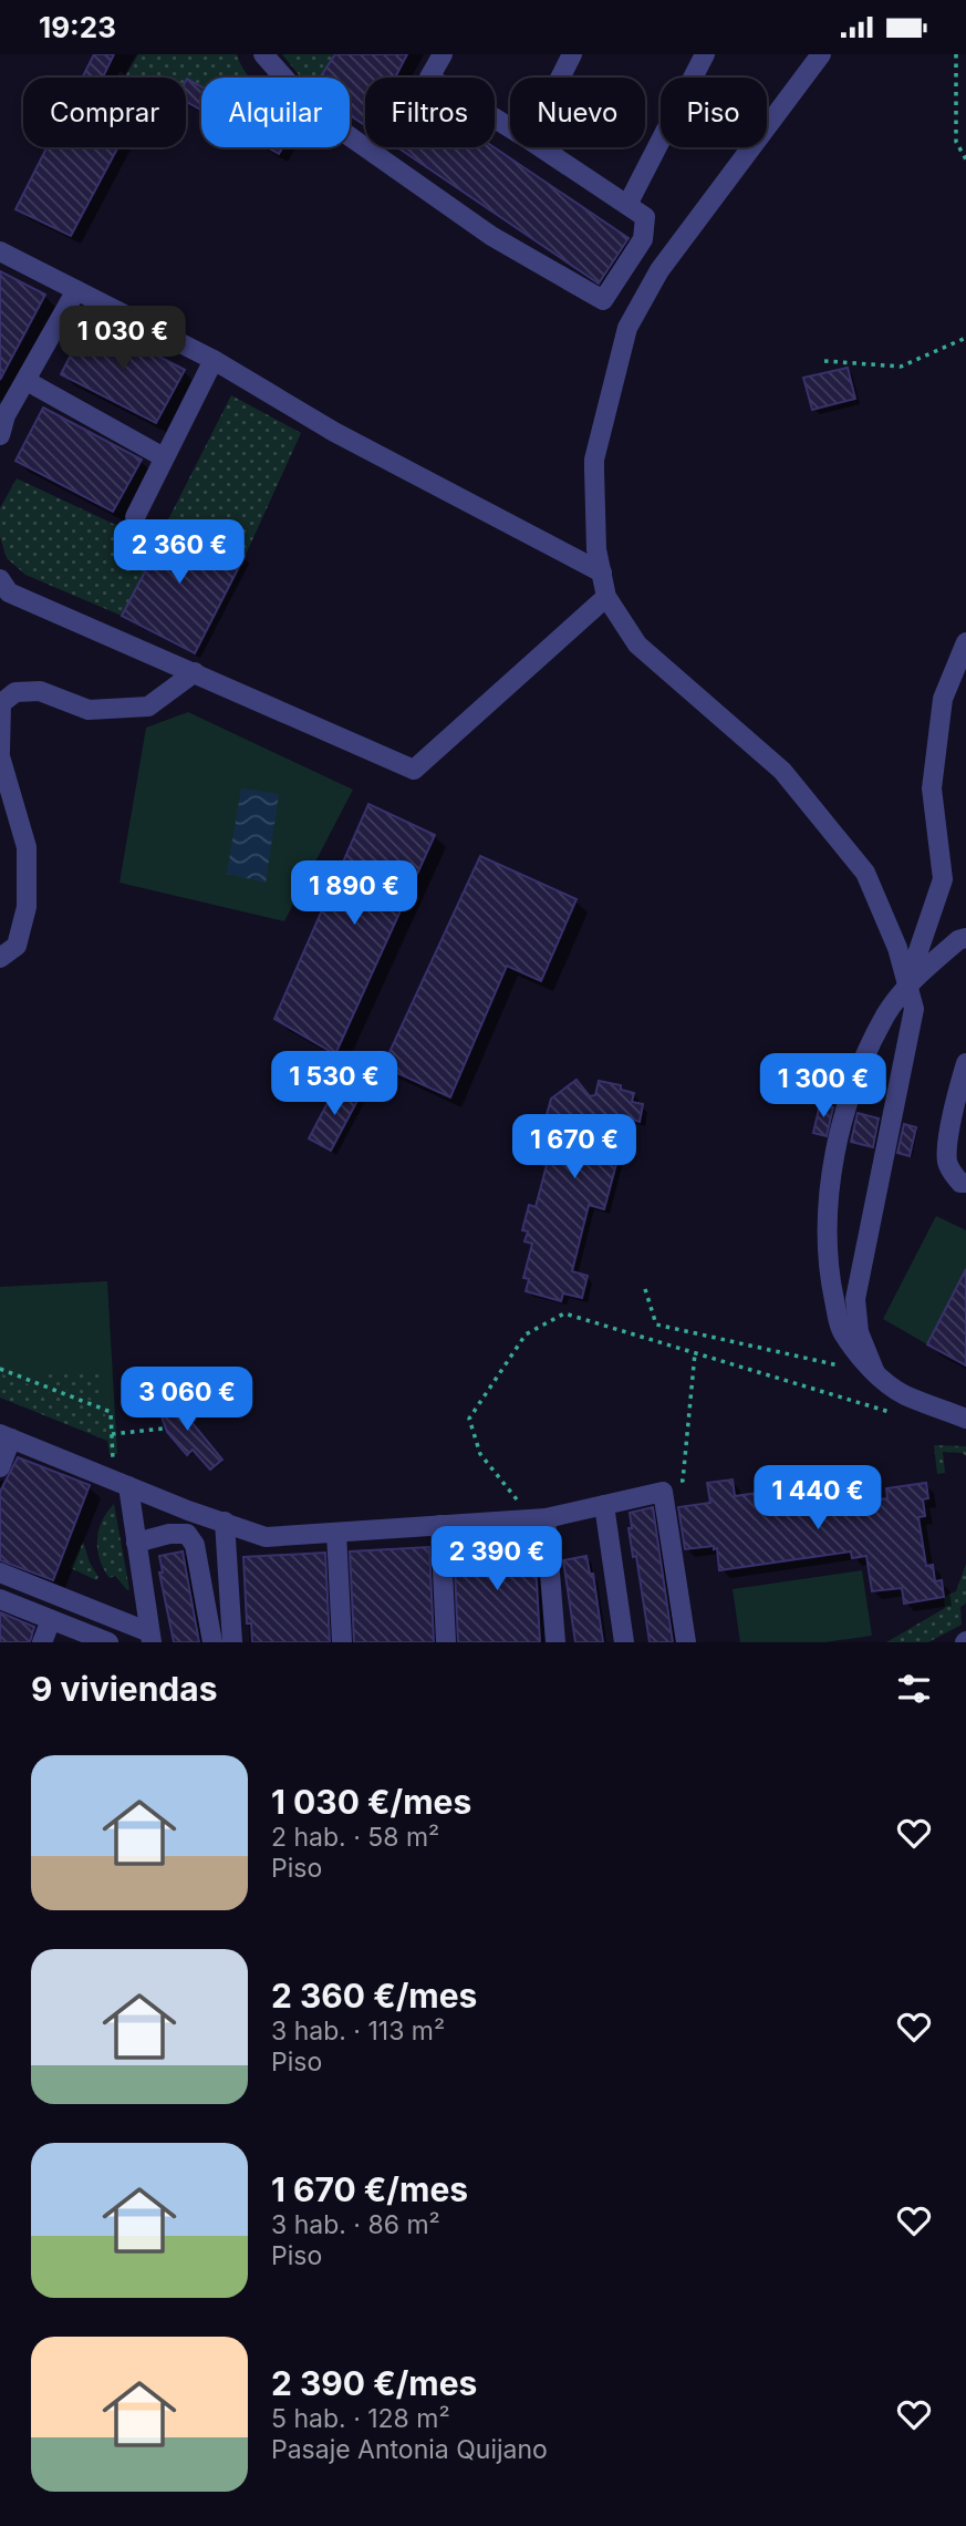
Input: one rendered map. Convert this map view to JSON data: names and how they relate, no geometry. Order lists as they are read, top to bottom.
{
  "page": {
    "status": "19:23",
    "chip": [
      "Comprar",
      "Alquilar",
      "Filtros",
      "Nuevo",
      "Piso"
    ],
    "price": [
      "1 030 €",
      "2 360 €",
      "1 890 €",
      "1 530 €",
      "1 300 €",
      "1 670 €",
      "3 060 €",
      "1 440 €",
      "2 390 €"
    ],
    "heading": "9 viviendas",
    "list": [
      {
        "name": "1 030 €/mes",
        "note": "2 hab. · 58 m² · Piso"
      },
      {
        "name": "2 360 €/mes",
        "note": "3 hab. · 113 m² · Piso"
      },
      {
        "name": "1 670 €/mes",
        "note": "3 hab. · 86 m² · Piso"
      },
      {
        "name": "2 390 €/mes",
        "note": "5 hab. · 128 m² · Pasaje Antonia Quijano"
      }
    ]
  }
}
